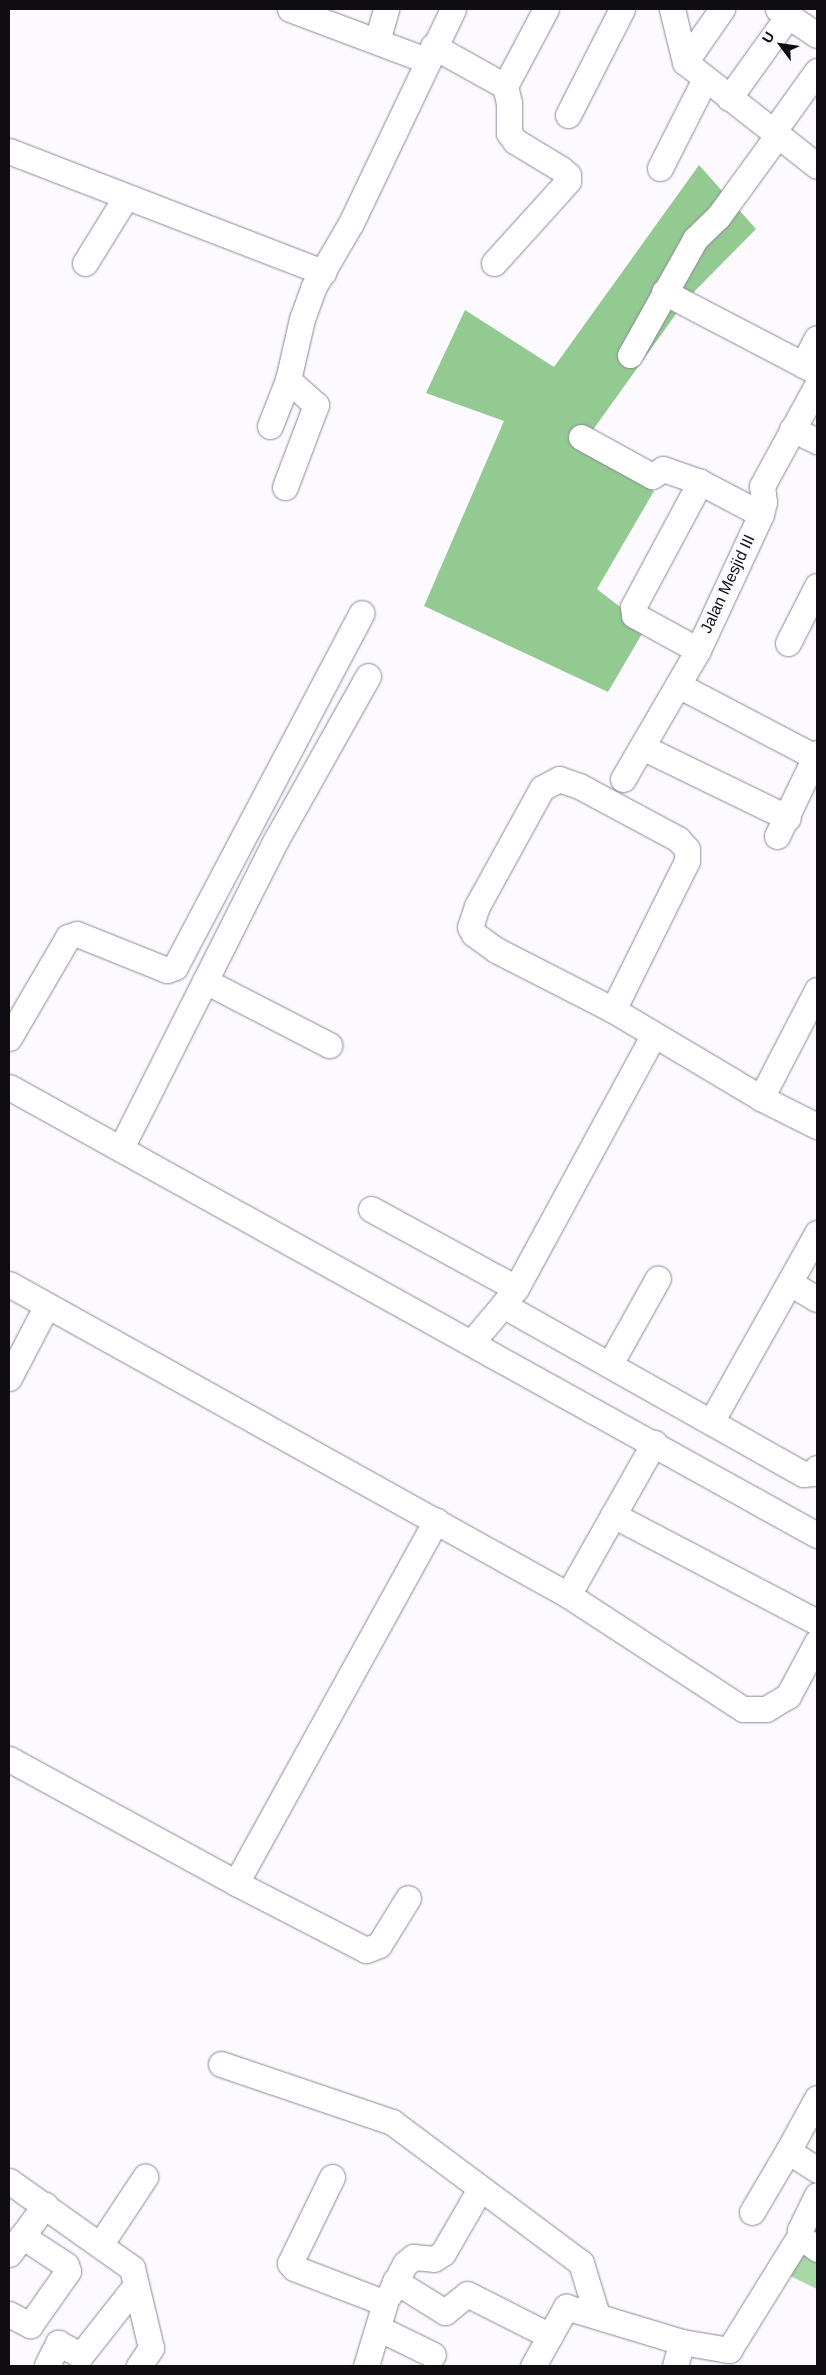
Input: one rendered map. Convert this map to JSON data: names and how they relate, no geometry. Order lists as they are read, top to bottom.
{
  "streets": {
    "street": ["Jalan Mesjid III"]
  },
  "north": "top left"
}
